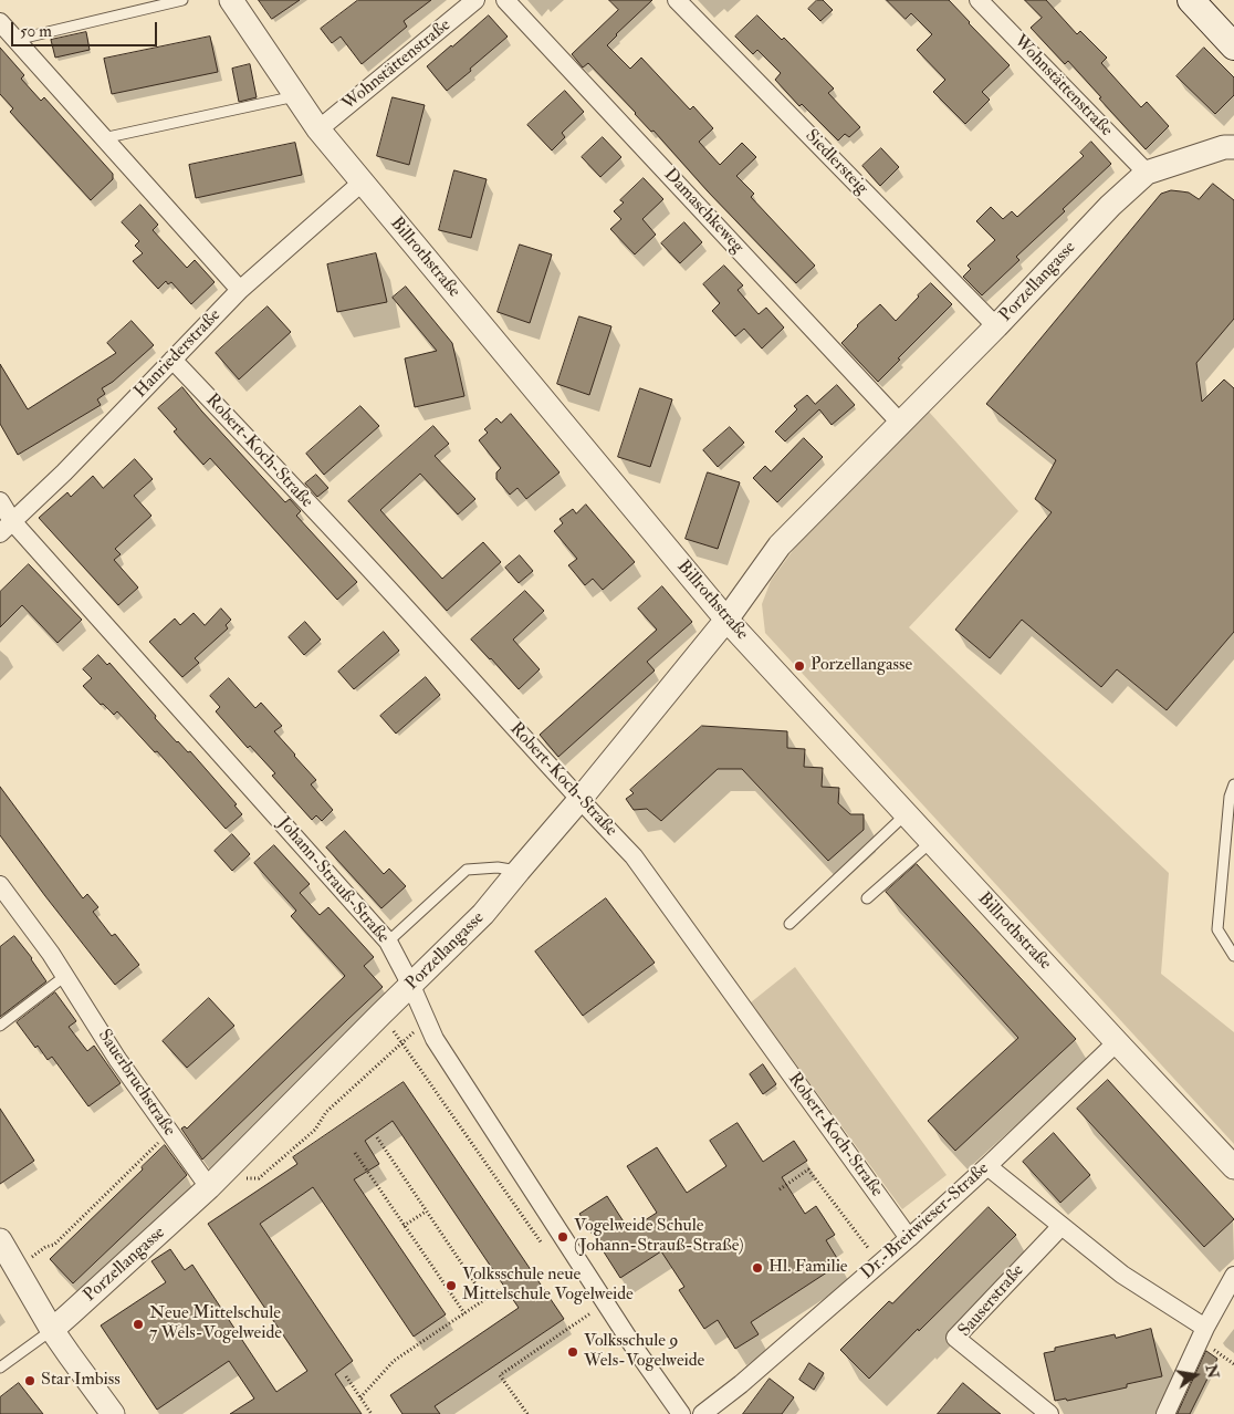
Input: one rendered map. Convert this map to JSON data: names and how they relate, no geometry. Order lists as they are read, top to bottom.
{
  "streets": {
    "street": [
      "Wohnstättenstraße",
      "Siedlersteig",
      "Damaschkeweg",
      "Billrothstraße",
      "Porzellangasse",
      "Hanriederstraße",
      "Robert-Koch-Straße",
      "Johann-Strauß-Straße",
      "Sauerbruchstraße",
      "Dr.-Breitwieser-Straße",
      "Sauserstraße"
    ]
  },
  "crossings": [
    ["Wohnstättenstraße", "Billrothstraße"],
    ["Wohnstättenstraße", "Porzellangasse"],
    ["Siedlersteig", "Porzellangasse"],
    ["Damaschkeweg", "Porzellangasse"],
    ["Billrothstraße", "Porzellangasse"],
    ["Billrothstraße", "Hanriederstraße"],
    ["Billrothstraße", "Dr.-Breitwieser-Straße"],
    ["Porzellangasse", "Robert-Koch-Straße"],
    ["Porzellangasse", "Johann-Strauß-Straße"],
    ["Porzellangasse", "Sauerbruchstraße"],
    ["Hanriederstraße", "Robert-Koch-Straße"],
    ["Hanriederstraße", "Johann-Strauß-Straße"],
    ["Robert-Koch-Straße", "Dr.-Breitwieser-Straße"]
  ],
  "places": [
    "Porzellangasse",
    "Vogelweide Schule (Johann-Strauß-Straße)",
    "Hl. Familie",
    "Volksschule neue Mittelschule Vogelweide",
    "Neue Mittelschule 7 Wels-Vogelweide",
    "Volksschule 9 Wels-Vogelweide",
    "Star Imbiss"
  ],
  "scale_bar": "50 m",
  "north": "right"
}
